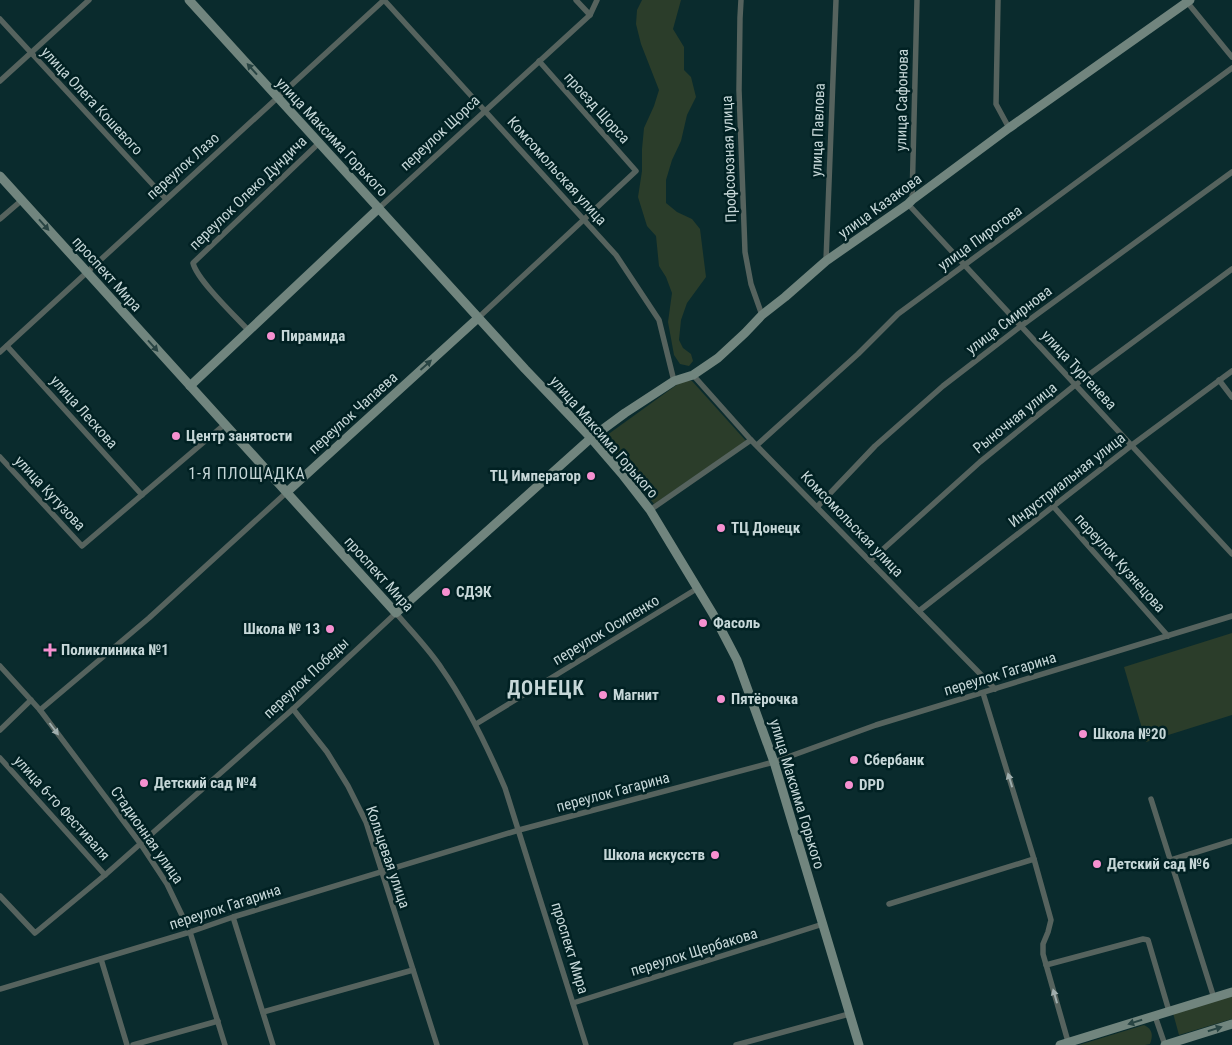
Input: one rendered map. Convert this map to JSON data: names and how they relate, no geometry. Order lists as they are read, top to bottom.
{
  "streets": {
    "main road": [
      "переулок Щорса",
      "улица Максима Горького",
      "улица Казакова",
      "проспект Мира",
      "переулок Чапаева",
      "переулок Победы"
    ],
    "street": [
      "улица Сафонова",
      "улица Олега Кошевого",
      "проезд Щорса",
      "улица Павлова",
      "Профсоюзная улица",
      "переулок Лазо",
      "Комсомольская улица",
      "переулок Олеко Дундича",
      "улица Пирогова",
      "улица Смирнова",
      "улица Тургенева",
      "улица Лескова",
      "Рыночная улица",
      "Индустриальная улица",
      "улица Кутузова",
      "переулок Кузнецова",
      "переулок Осипенко",
      "переулок Гагарина",
      "улица 6-го Фестиваля",
      "Стадионная улица",
      "Кольцевая улица",
      "переулок Щербакова"
    ]
  },
  "crossings": [
    ["улица Сафонова", "улица Казакова"],
    ["улица Сафонова", "улица Тургенева"],
    ["улица Олега Кошевого", "переулок Лазо"],
    ["проезд Щорса", "переулок Щорса"],
    ["проезд Щорса", "переулок Чапаева"],
    ["улица Павлова", "улица Казакова"],
    ["переулок Щорса", "улица Максима Горького"],
    ["переулок Щорса", "Комсомольская улица"],
    ["переулок Щорса", "переулок Олеко Дундича"],
    ["переулок Щорса", "проспект Мира"],
    ["улица Максима Горького", "переулок Лазо"],
    ["улица Максима Горького", "переулок Олеко Дундича"],
    ["улица Максима Горького", "улица Казакова"],
    ["улица Максима Горького", "переулок Чапаева"],
    ["улица Максима Горького", "переулок Осипенко"],
    ["улица Максима Горького", "переулок Гагарина"],
    ["улица Максима Горького", "переулок Победы"],
    ["улица Максима Горького", "переулок Щербакова"],
    ["Профсоюзная улица", "улица Казакова"],
    ["переулок Лазо", "Комсомольская улица"],
    ["переулок Лазо", "проспект Мира"],
    ["переулок Лазо", "улица Лескова"],
    ["Комсомольская улица", "улица Казакова"],
    ["Комсомольская улица", "улица Пирогова"],
    ["Комсомольская улица", "улица Смирнова"],
    ["Комсомольская улица", "переулок Чапаева"],
    ["Комсомольская улица", "Рыночная улица"],
    ["Комсомольская улица", "Индустриальная улица"],
    ["Комсомольская улица", "переулок Гагарина"],
    ["улица Казакова", "улица Тургенева"],
    ["улица Казакова", "переулок Победы"],
    ["улица Пирогова", "улица Тургенева"],
    ["проспект Мира", "переулок Чапаева"],
    ["проспект Мира", "переулок Осипенко"],
    ["проспект Мира", "переулок Гагарина"],
    ["проспект Мира", "переулок Победы"],
    ["проспект Мира", "переулок Щербакова"],
    ["улица Смирнова", "улица Тургенева"],
    ["улица Тургенева", "Рыночная улица"],
    ["улица Тургенева", "Индустриальная улица"],
    ["улица Лескова", "улица Кутузова"],
    ["переулок Чапаева", "Стадионная улица"],
    ["Индустриальная улица", "переулок Кузнецова"],
    ["переулок Кузнецова", "переулок Гагарина"],
    ["переулок Гагарина", "Стадионная улица"],
    ["переулок Гагарина", "Кольцевая улица"],
    ["переулок Победы", "улица 6-го Фестиваля"],
    ["переулок Победы", "Стадионная улица"],
    ["переулок Победы", "Кольцевая улица"]
  ],
  "one_way": ["Стадионная улица"],
  "districts": ["1-Я ПЛОЩАДКА", "ДОНЕЦК"],
  "places": {
    "other": [
      "Пирамида",
      "Центр занятости",
      "ТЦ Император",
      "ТЦ Донецк",
      "СДЭК",
      "Фасоль",
      "Школа № 13",
      "Магнит",
      "Пятёрочка",
      "Школа №20",
      "Сбербанк",
      "Детский сад №4",
      "DPD",
      "Школа искусств",
      "Детский сад №6"
    ],
    "health": ["Поликлиника №1"]
  }
}
